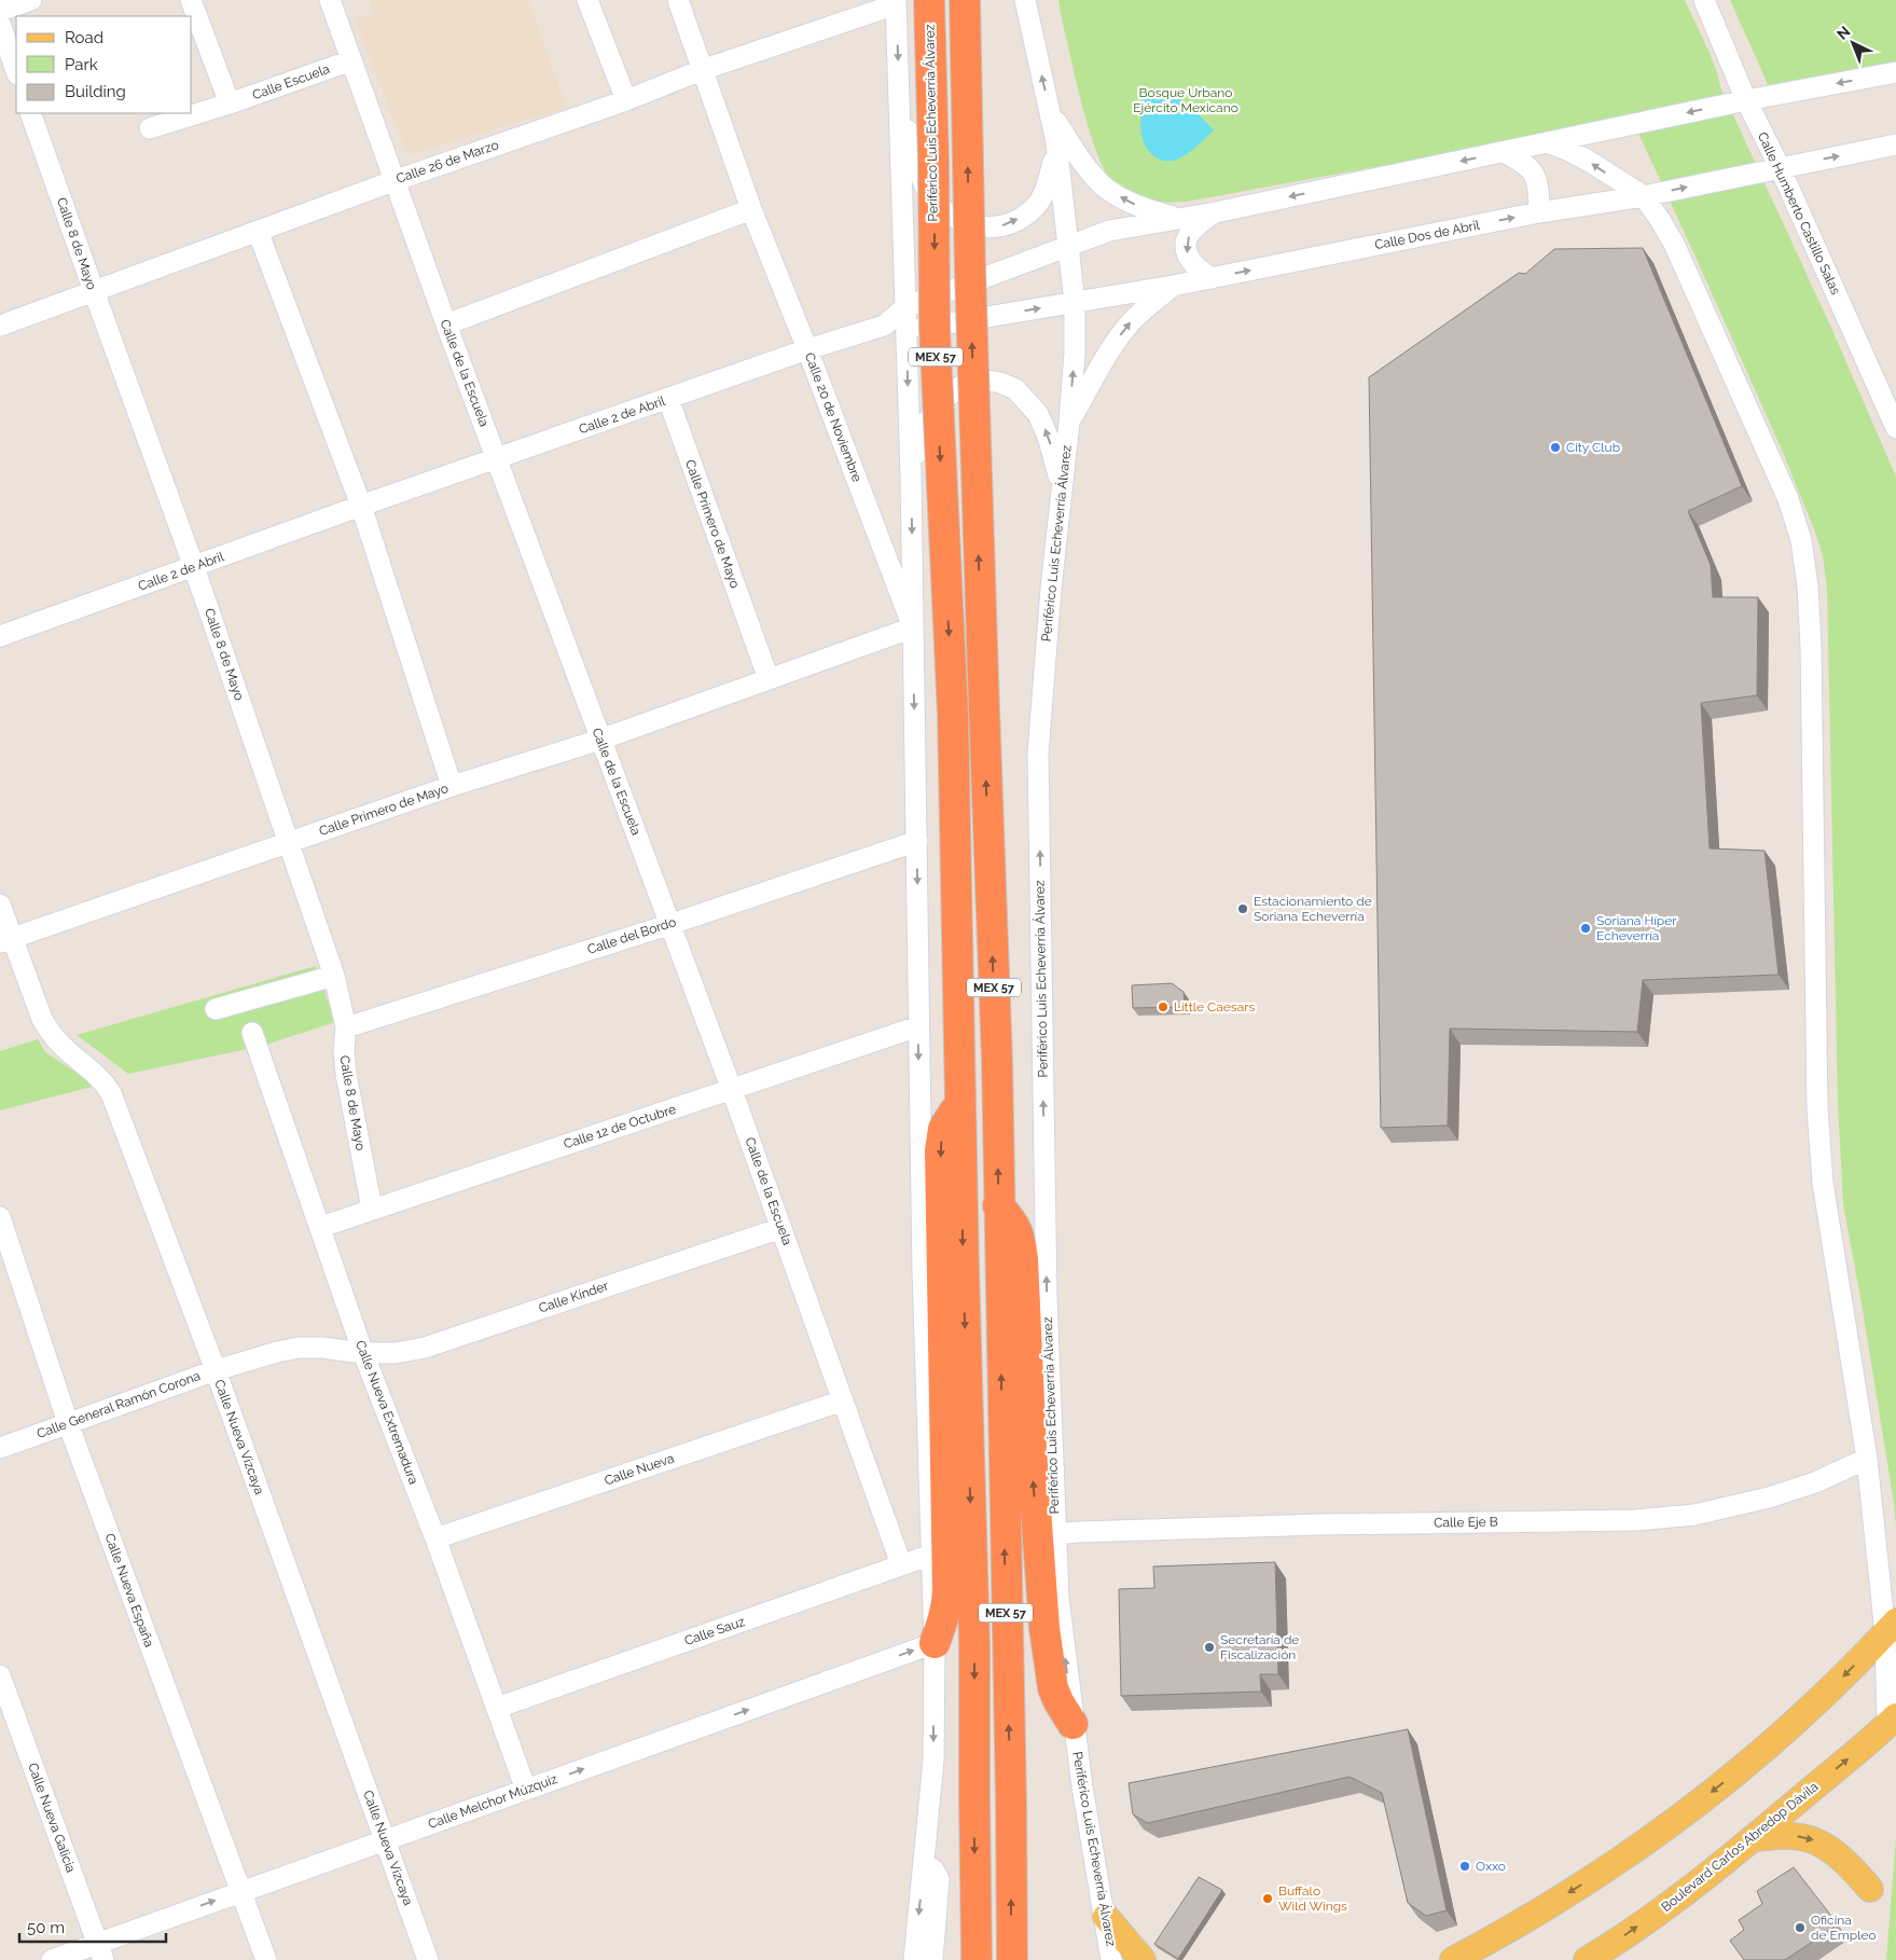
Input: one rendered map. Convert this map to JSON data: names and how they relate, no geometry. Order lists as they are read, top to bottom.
{
  "streets": {
    "highway": ["Periférico Luis Echeverría Álvarez", "MEX 57"],
    "main road": ["Boulevard Carlos Abredop Dávila"],
    "street": [
      "Calle Escuela",
      "Calle 26 de Marzo",
      "Calle Humberto Castillo Salas",
      "Calle Dos de Abril",
      "Calle 8 de Mayo",
      "Calle de la Escuela",
      "Calle 2 de Abril",
      "Calle 20 de Noviembre",
      "Calle Primero de Mayo",
      "Calle del Bordo",
      "Calle 12 de Octubre",
      "Calle Kínder",
      "Calle General Ramón Corona",
      "Calle Nueva Extremadura",
      "Calle Nueva Vizcaya",
      "Calle Nueva",
      "Calle Eje B",
      "Calle Nueva España",
      "Calle Sauz",
      "Calle Melchor Múzquiz",
      "Calle Nueva Galicia"
    ]
  },
  "crossings": [
    ["Calle Escuela", "Calle de la Escuela"],
    ["Periférico Luis Echeverría Álvarez", "Calle Dos de Abril"],
    ["Periférico Luis Echeverría Álvarez", "Calle 2 de Abril"],
    ["Periférico Luis Echeverría Álvarez", "Calle Eje B"],
    ["Calle 26 de Marzo", "Calle 8 de Mayo"],
    ["Calle 26 de Marzo", "Calle de la Escuela"],
    ["Calle 26 de Marzo", "Calle 20 de Noviembre"],
    ["Calle Humberto Castillo Salas", "Calle Dos de Abril"],
    ["Calle 8 de Mayo", "Calle 2 de Abril"],
    ["Calle 8 de Mayo", "Calle Primero de Mayo"],
    ["Calle 8 de Mayo", "Calle del Bordo"],
    ["Calle 8 de Mayo", "Calle 12 de Octubre"],
    ["Calle de la Escuela", "Calle 2 de Abril"],
    ["Calle de la Escuela", "Calle Primero de Mayo"],
    ["Calle de la Escuela", "Calle del Bordo"],
    ["Calle de la Escuela", "Calle 12 de Octubre"],
    ["Calle de la Escuela", "Calle Kínder"],
    ["Calle de la Escuela", "Calle Nueva"],
    ["Calle de la Escuela", "Calle Sauz"],
    ["Calle 2 de Abril", "Calle 20 de Noviembre"],
    ["Calle 2 de Abril", "Calle Primero de Mayo"],
    ["Calle 20 de Noviembre", "Calle Primero de Mayo"],
    ["Calle Primero de Mayo", "Calle Nueva Vizcaya"],
    ["Calle 12 de Octubre", "Calle Nueva Extremadura"],
    ["Calle Kínder", "Calle General Ramón Corona"],
    ["Calle Kínder", "Calle Nueva Extremadura"],
    ["Calle General Ramón Corona", "Calle Nueva Extremadura"],
    ["Calle General Ramón Corona", "Calle Nueva Vizcaya"],
    ["Calle General Ramón Corona", "Calle Nueva España"],
    ["Calle Nueva Extremadura", "Calle Nueva"],
    ["Calle Nueva Extremadura", "Calle Sauz"],
    ["Calle Nueva Extremadura", "Calle Melchor Múzquiz"],
    ["Calle Nueva Vizcaya", "Calle Melchor Múzquiz"],
    ["Calle Nueva España", "Calle Melchor Múzquiz"],
    ["Calle Melchor Múzquiz", "Calle Nueva Galicia"]
  ],
  "one_way": ["Calle Melchor Múzquiz"],
  "parks": ["Bosque Urbano Ejército Mexicano"],
  "places": [
    "City Club",
    "Estacionamiento de Soriana Echeverría",
    "Soriana Híper Echeverría",
    "Little Caesars",
    "Secretaría de Fiscalización",
    "Oxxo",
    "Buffalo Wild Wings",
    "Oficina de Empleo"
  ],
  "legend": ["Road", "Park", "Building"],
  "scale_bar": "50 m",
  "north": "top left"
}
